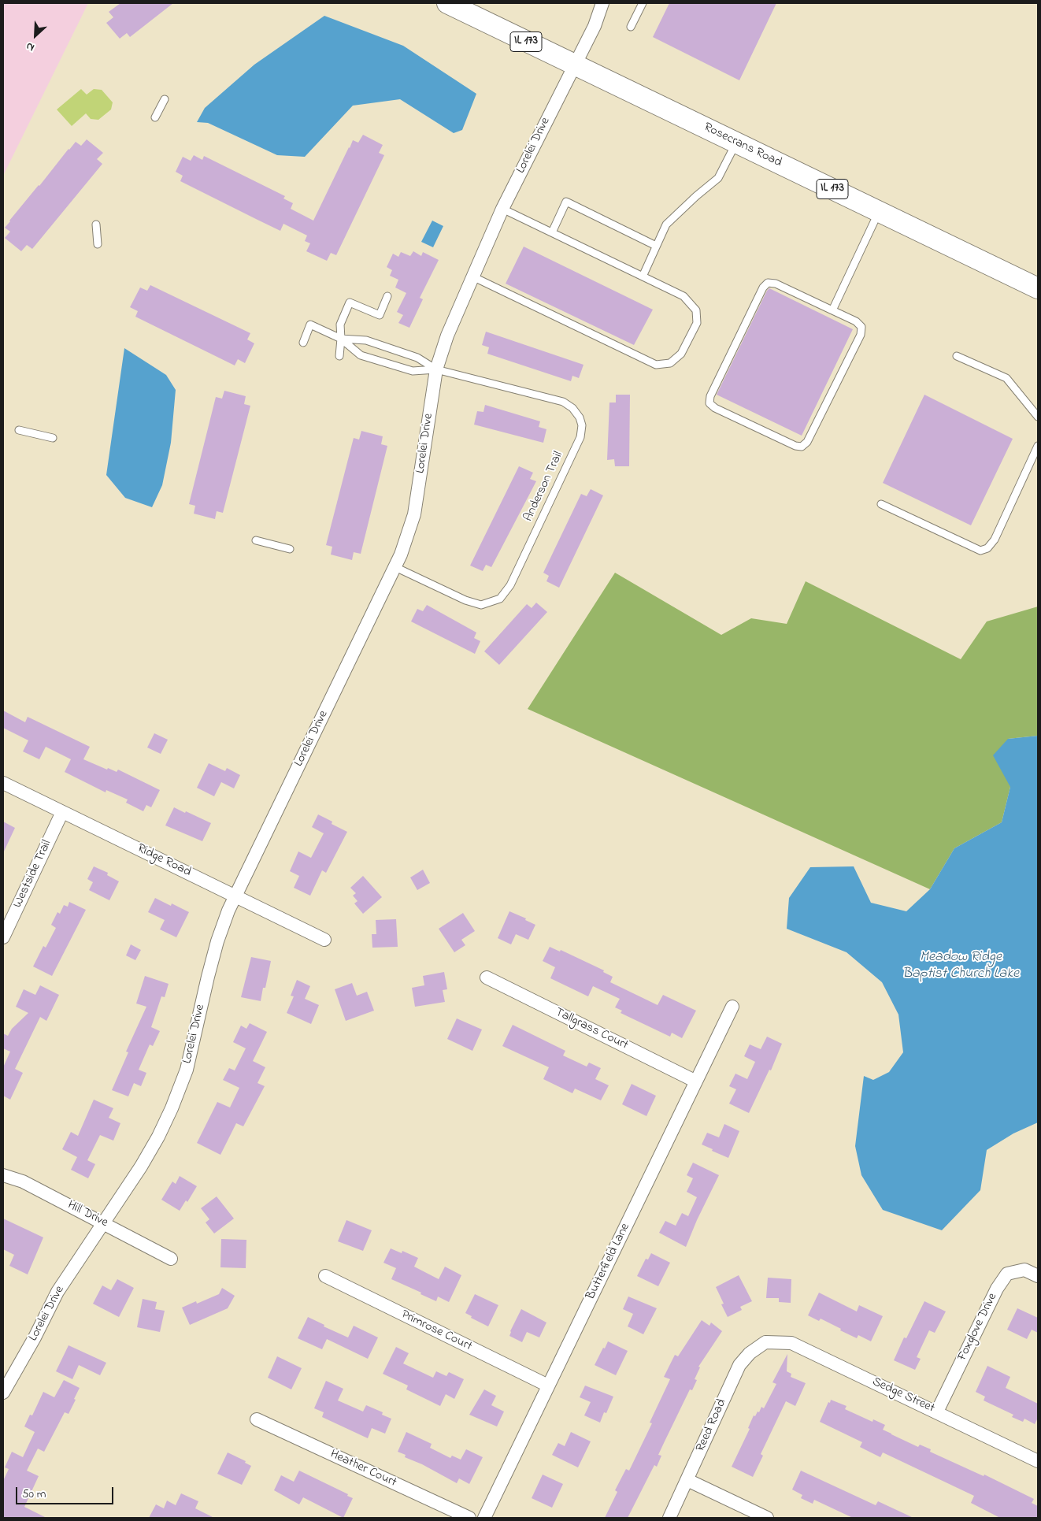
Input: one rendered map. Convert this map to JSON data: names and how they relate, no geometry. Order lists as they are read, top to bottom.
{
  "streets": {
    "main road": ["IL 173", "Rosecrans Road"],
    "street": [
      "Lorelei Drive",
      "Ridge Road",
      "Westside Trail",
      "Tallgrass Court",
      "Hill Drive",
      "Butterfield Lane",
      "Foxglove Drive",
      "Primrose Court",
      "Sedge Street",
      "Reed Road",
      "Heather Court"
    ],
    "lane": ["Anderson Trail"]
  },
  "crossings": [
    ["Lorelei Drive", "Rosecrans Road"],
    ["Lorelei Drive", "Anderson Trail"],
    ["Lorelei Drive", "Ridge Road"],
    ["Lorelei Drive", "Hill Drive"],
    ["Ridge Road", "Westside Trail"],
    ["Tallgrass Court", "Butterfield Lane"],
    ["Butterfield Lane", "Primrose Court"],
    ["Foxglove Drive", "Sedge Street"],
    ["Sedge Street", "Reed Road"]
  ],
  "water": ["Meadow Ridge Baptist Church Lake"],
  "scale_bar": "50 m",
  "north": "bottom left"
}
